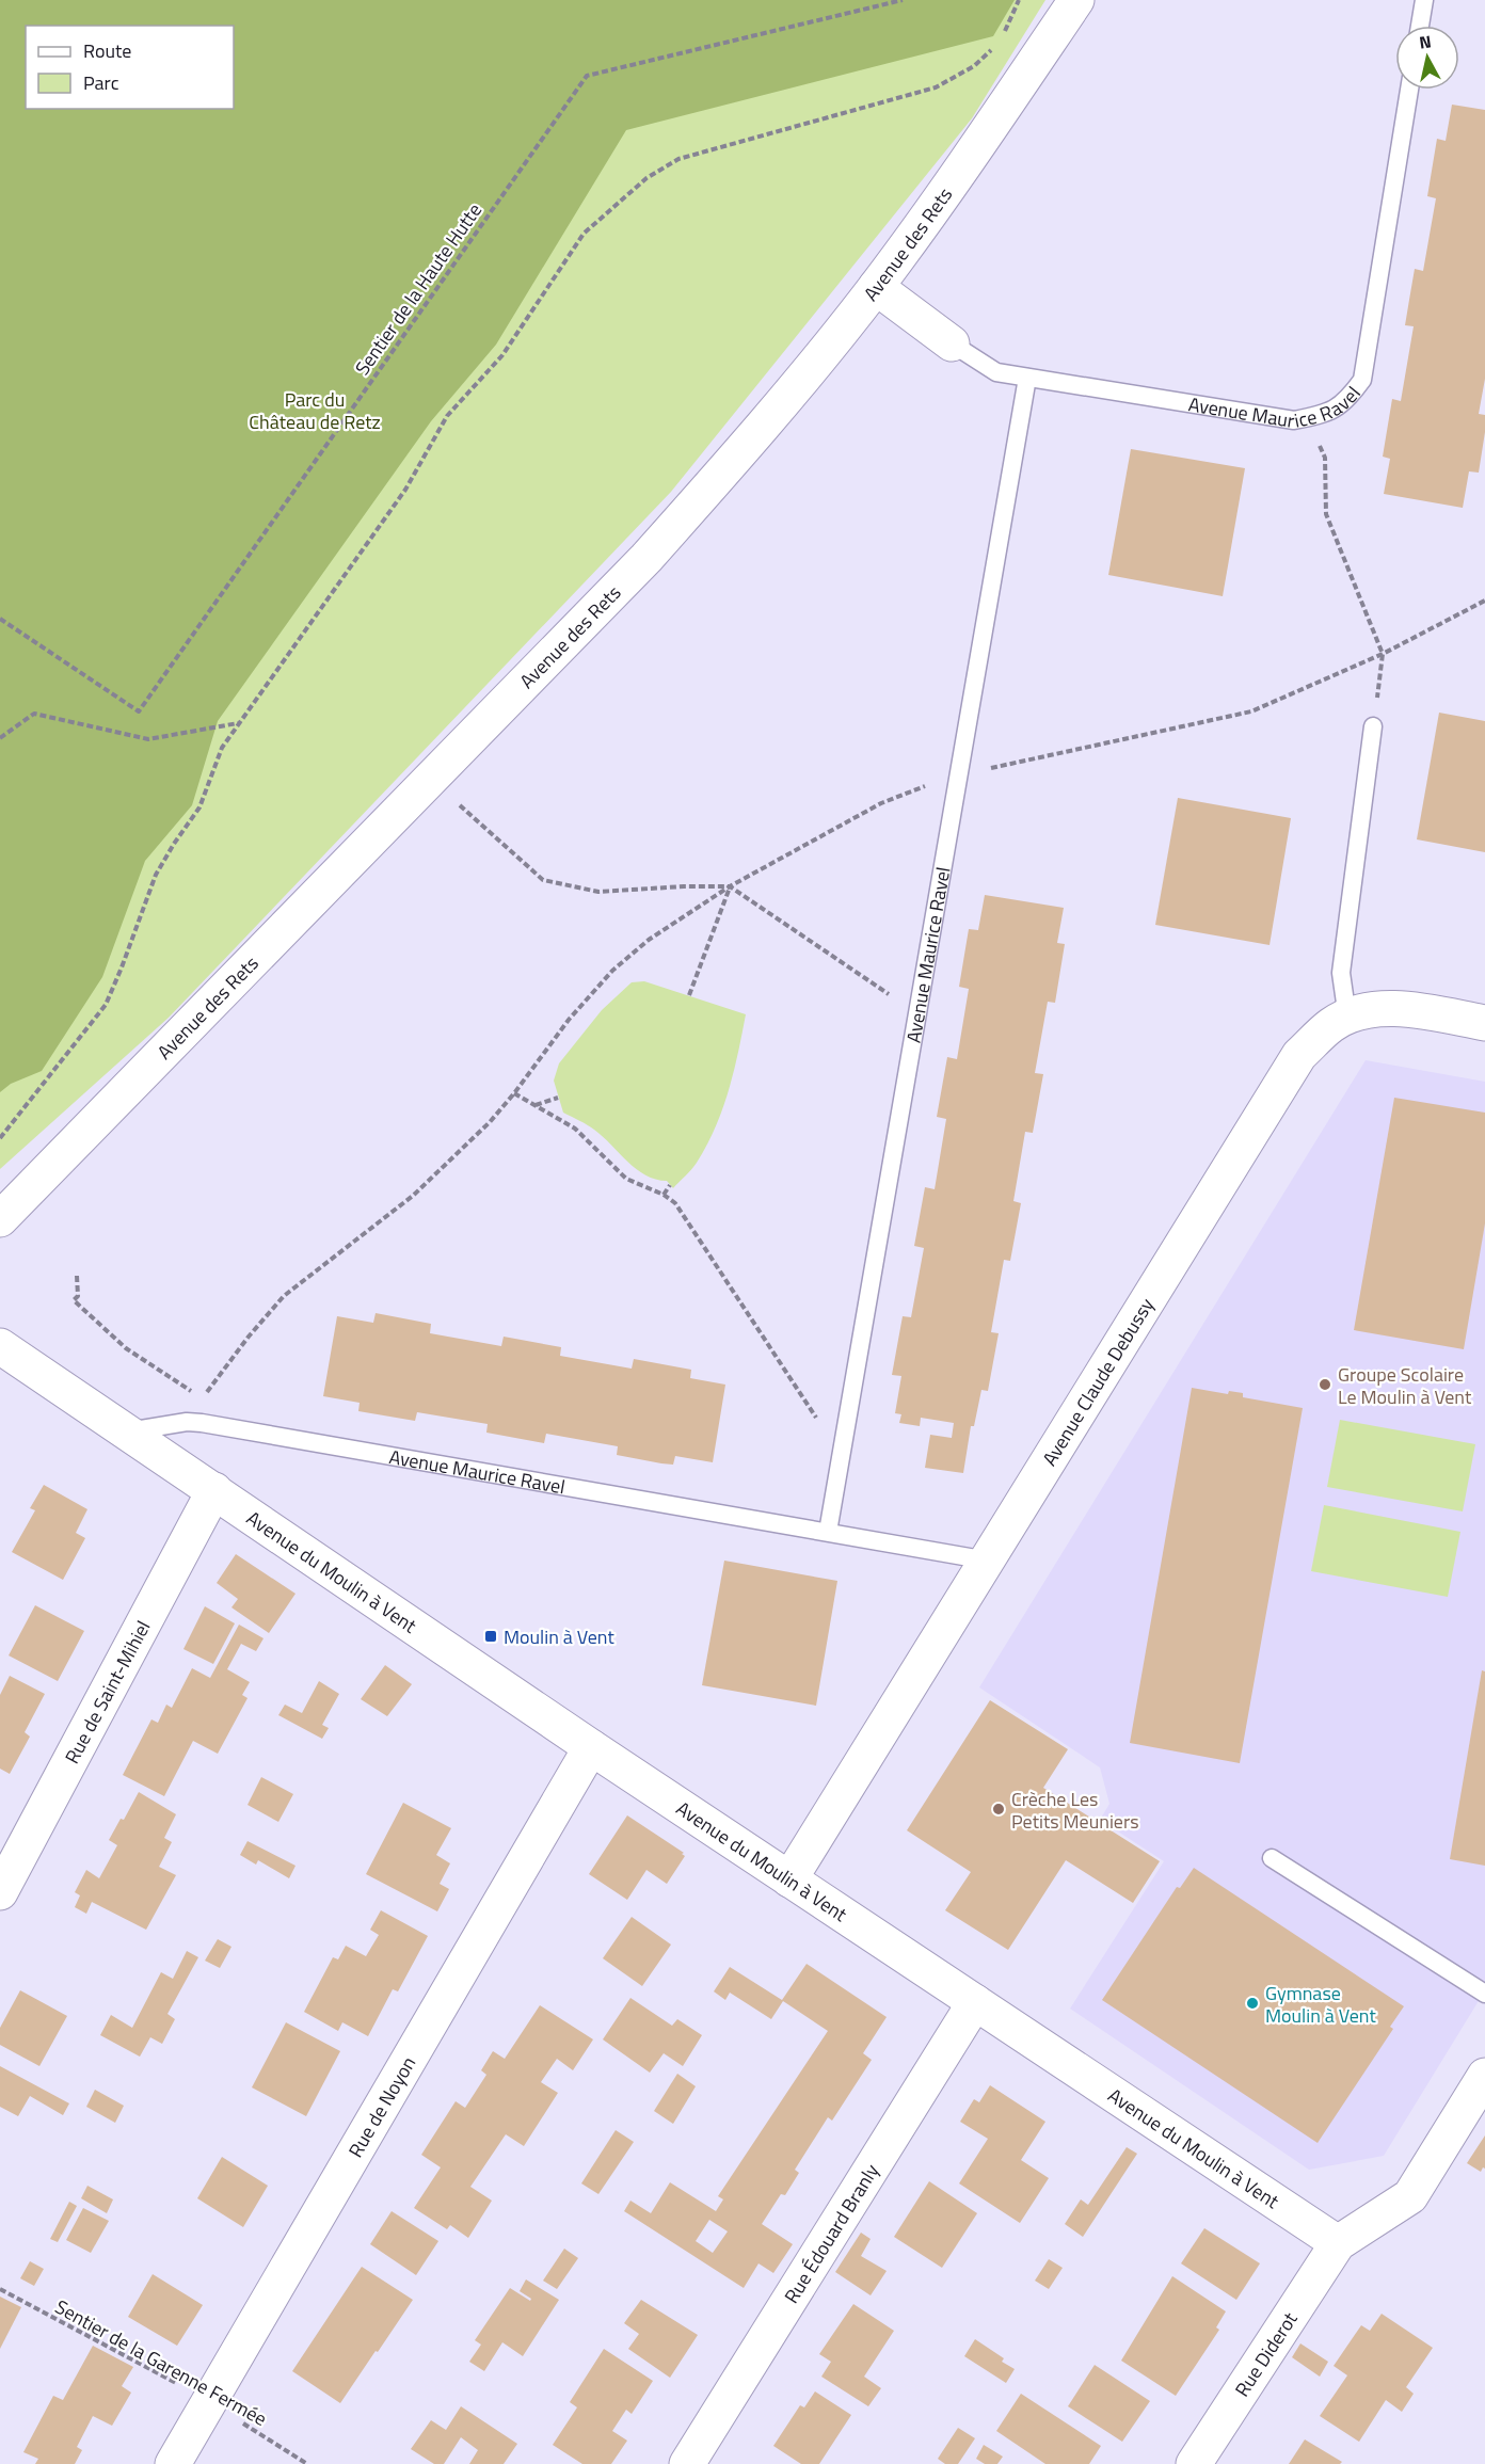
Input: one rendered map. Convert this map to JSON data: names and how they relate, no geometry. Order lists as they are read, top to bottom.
{
  "streets": {
    "street": [
      "Avenue des Rets",
      "Avenue Maurice Ravel",
      "Avenue Claude Debussy",
      "Avenue du Moulin à Vent",
      "Rue de Saint-Mihiel",
      "Rue de Noyon",
      "Rue Édouard Branly",
      "Rue Diderot"
    ],
    "path": ["Sentier de la Haute Hutte", "Sentier de la Garenne Fermée"]
  },
  "crossings": [
    ["Avenue des Rets", "Avenue Maurice Ravel"],
    ["Avenue Maurice Ravel", "Avenue Claude Debussy"],
    ["Avenue Maurice Ravel", "Avenue du Moulin à Vent"],
    ["Avenue Claude Debussy", "Avenue du Moulin à Vent"],
    ["Avenue du Moulin à Vent", "Rue de Saint-Mihiel"],
    ["Avenue du Moulin à Vent", "Rue de Noyon"],
    ["Avenue du Moulin à Vent", "Rue Édouard Branly"],
    ["Avenue du Moulin à Vent", "Rue Diderot"],
    ["Rue de Noyon", "Sentier de la Garenne Fermée"]
  ],
  "parks": ["Parc du Château de Retz"],
  "places": {
    "other": ["Groupe Scolaire Le Moulin à Vent", "Crèche Les Petits Meuniers", "Gymnase Moulin à Vent"],
    "transit": ["Moulin à Vent"]
  },
  "legend": ["Route", "Parc"],
  "north": "top"
}
